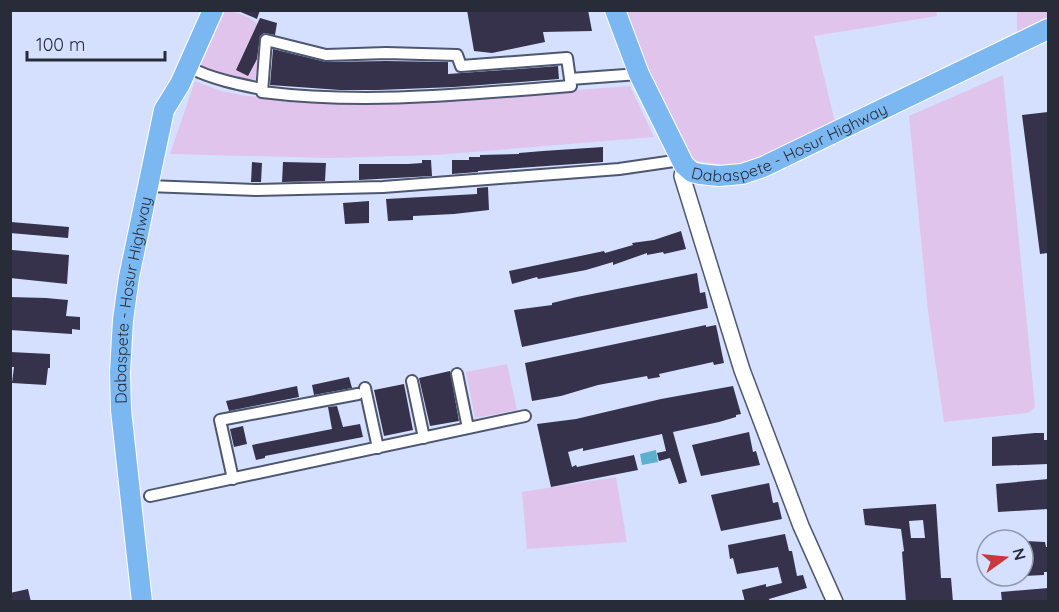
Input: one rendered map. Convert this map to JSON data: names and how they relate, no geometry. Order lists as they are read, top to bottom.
{
  "streets": {
    "highway": ["Dabaspete - Hosur Highway"]
  },
  "scale_bar": "100 m",
  "north": "right"
}
